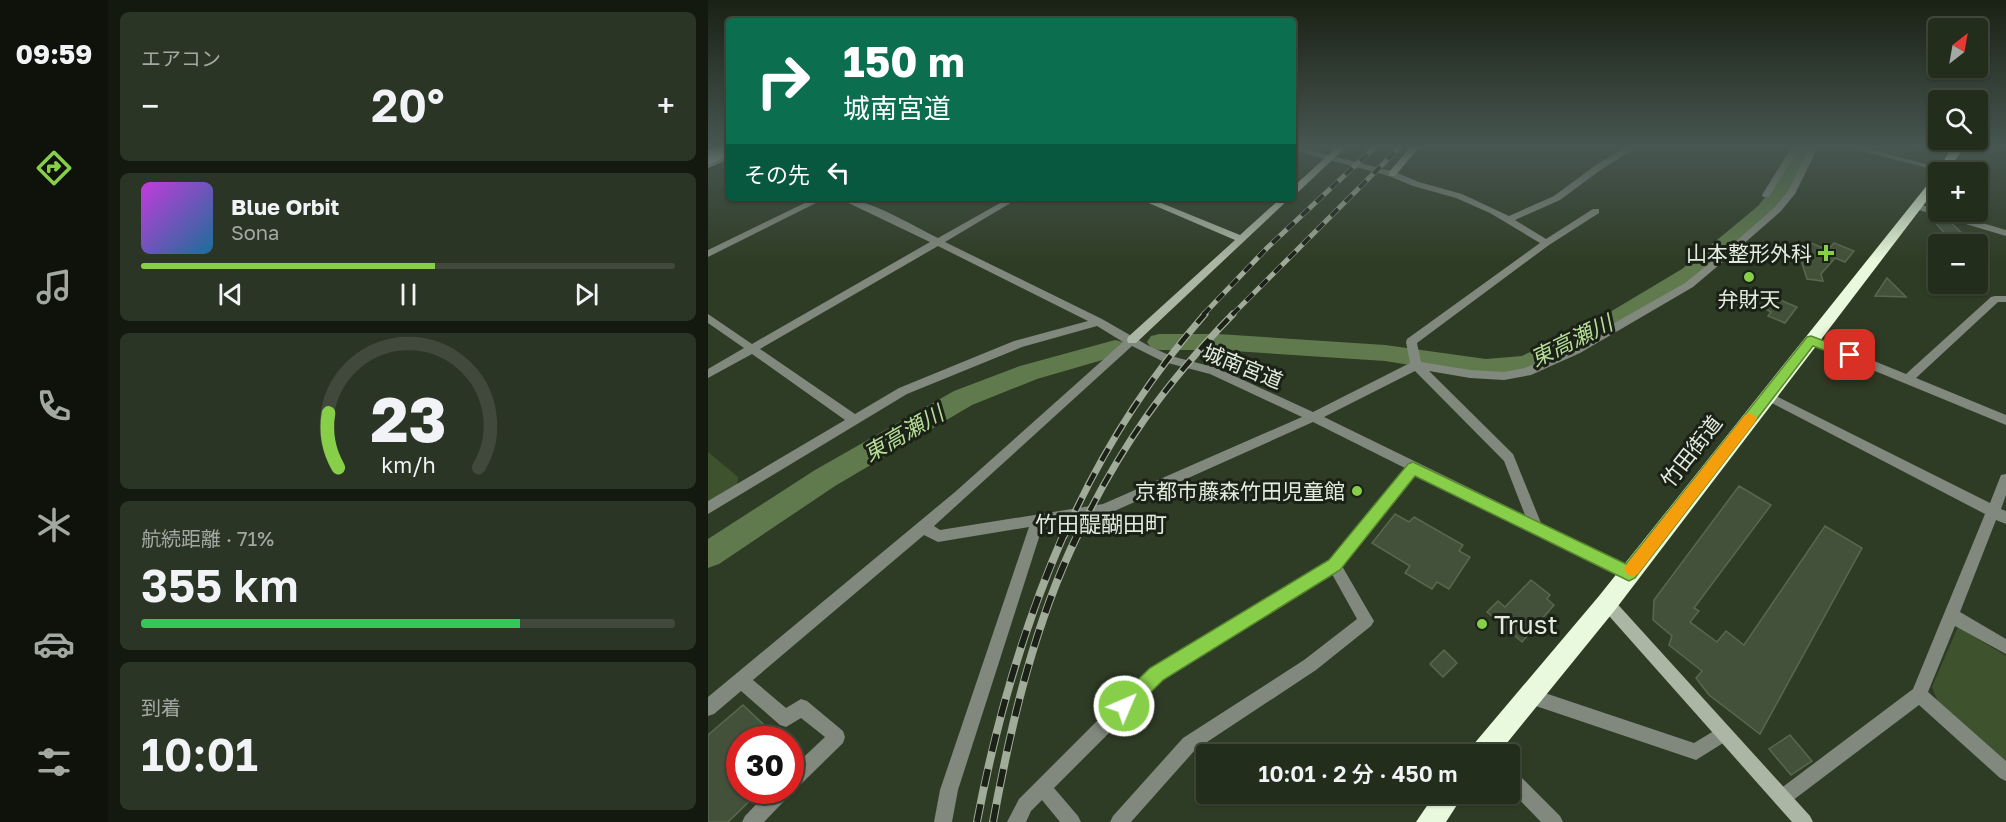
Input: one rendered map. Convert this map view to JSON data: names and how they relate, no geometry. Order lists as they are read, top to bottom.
{
  "streets": {
    "highway": ["竹田街道"],
    "street": ["城南宮道"]
  },
  "crossings": [
    ["城南宮道", "竹田街道"]
  ],
  "districts": ["竹田醍醐田町"],
  "water": ["東高瀬川"],
  "places": {
    "health": ["山本整形外科"],
    "other": ["弁財天", "京都市藤森竹田児童館", "Trust"]
  },
  "north": "top right",
  "page": {
    "tabs": "09:59",
    "tile": [
      "エアコン",
      ["航続距離 · 71%", "355 km"],
      ["到着", "10:01"]
    ],
    "map_buttons": ["+", "−"],
    "turn": ["150 m", "城南宮道"],
    "heat": ["−", "20°", "+"],
    "then": "その先",
    "song": ["Blue Orbit", "Sona"],
    "limit": "30",
    "trip": "10:01 · 2 分 · 450 m",
    "gauge": ["23", "km/h"]
  }
}
